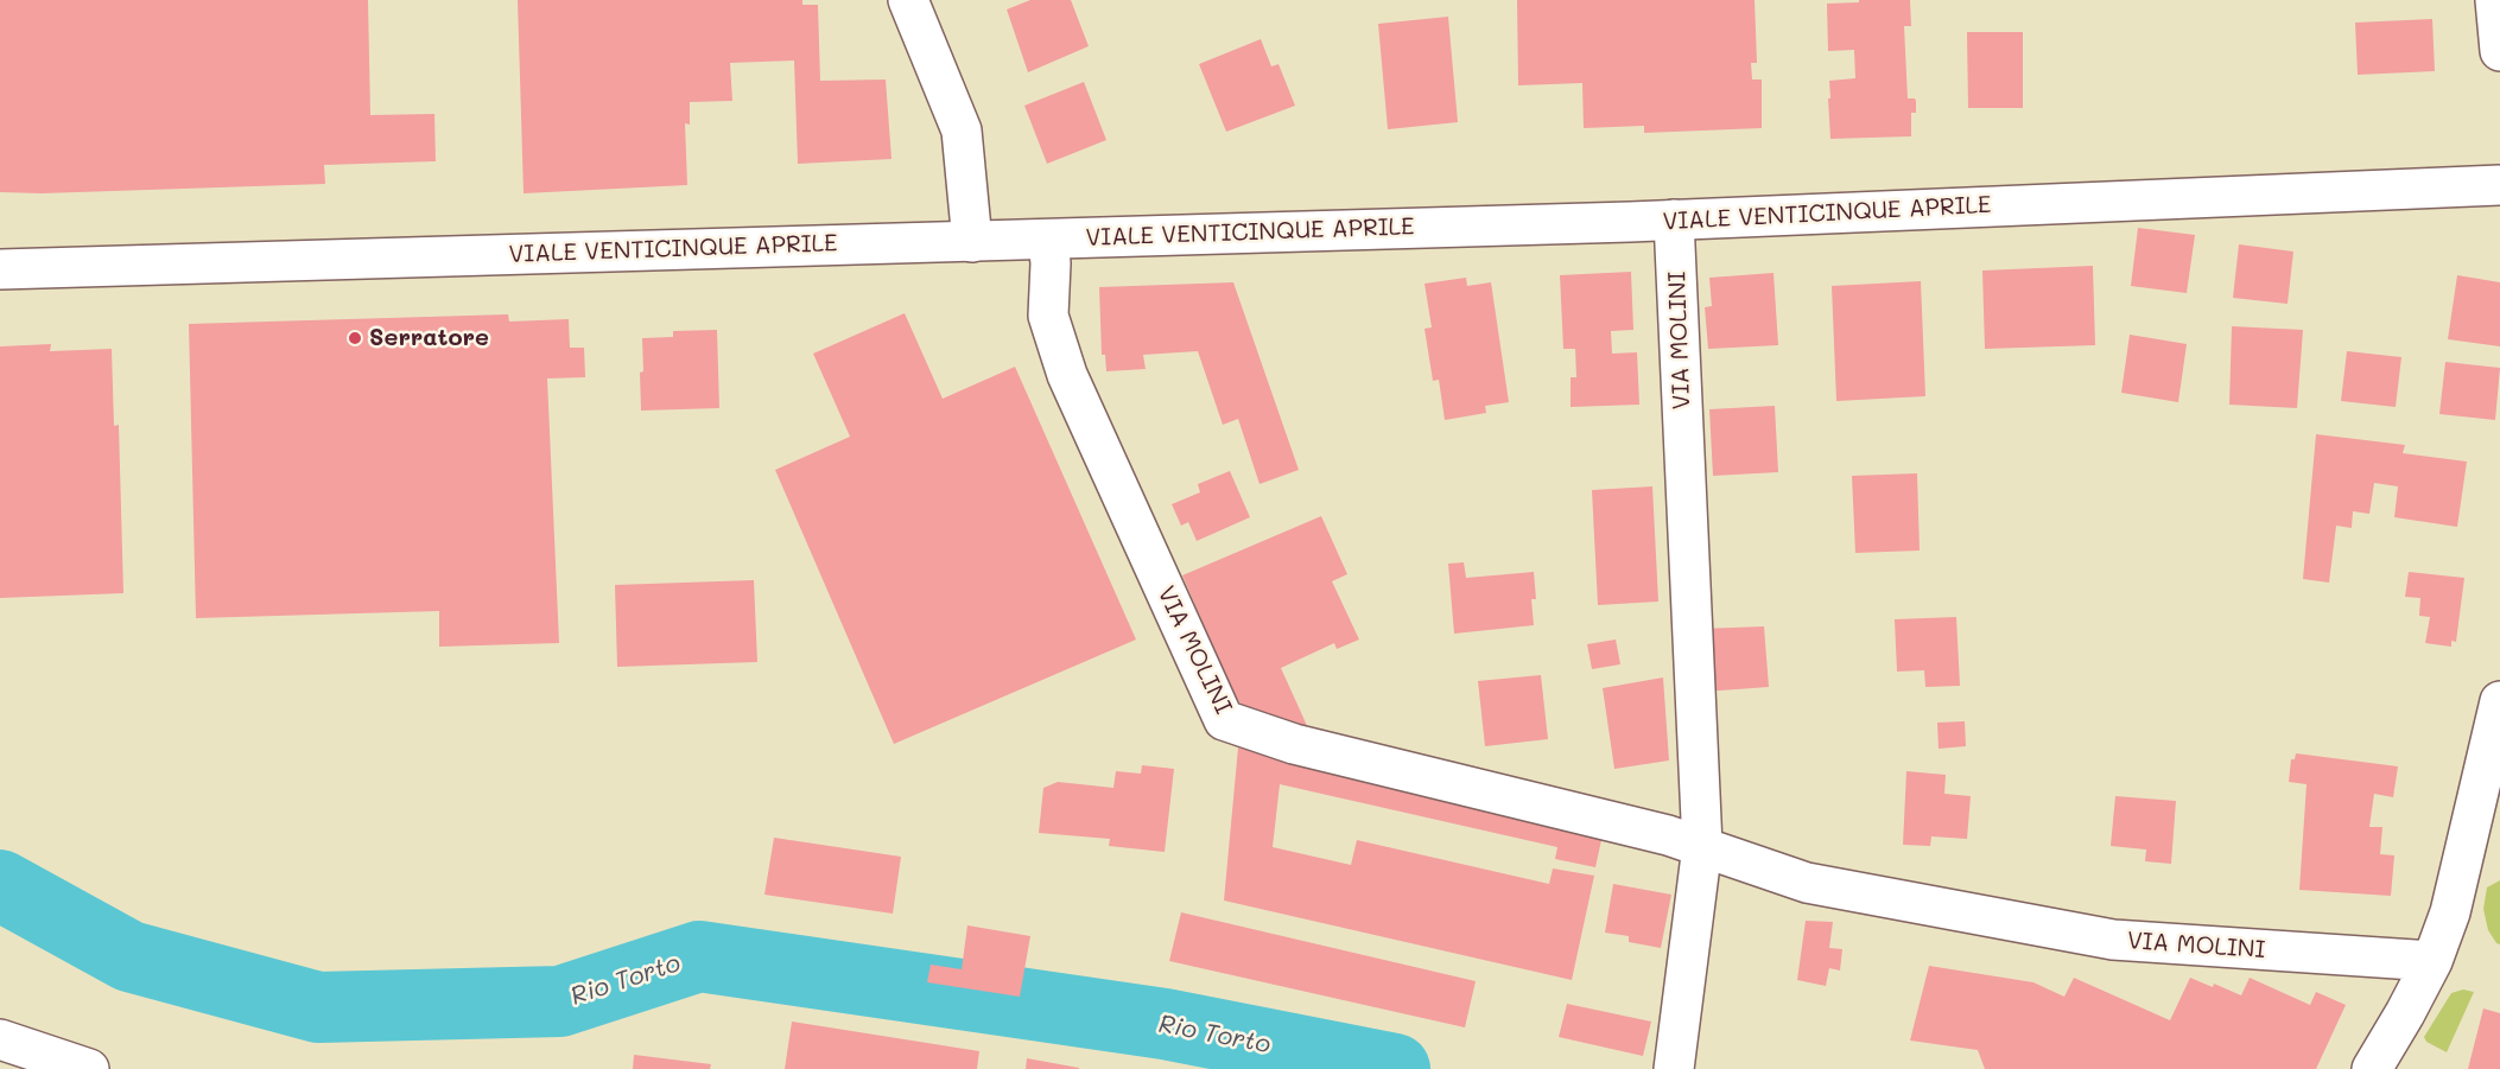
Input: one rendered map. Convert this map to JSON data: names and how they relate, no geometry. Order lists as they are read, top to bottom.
{
  "streets": {
    "street": ["VIALE VENTICINQUE APRILE", "VIA MOLINI"]
  },
  "crossings": [
    ["VIALE VENTICINQUE APRILE", "VIA MOLINI"]
  ],
  "water": ["Rio Torto"],
  "places": ["Serratore"]
}
